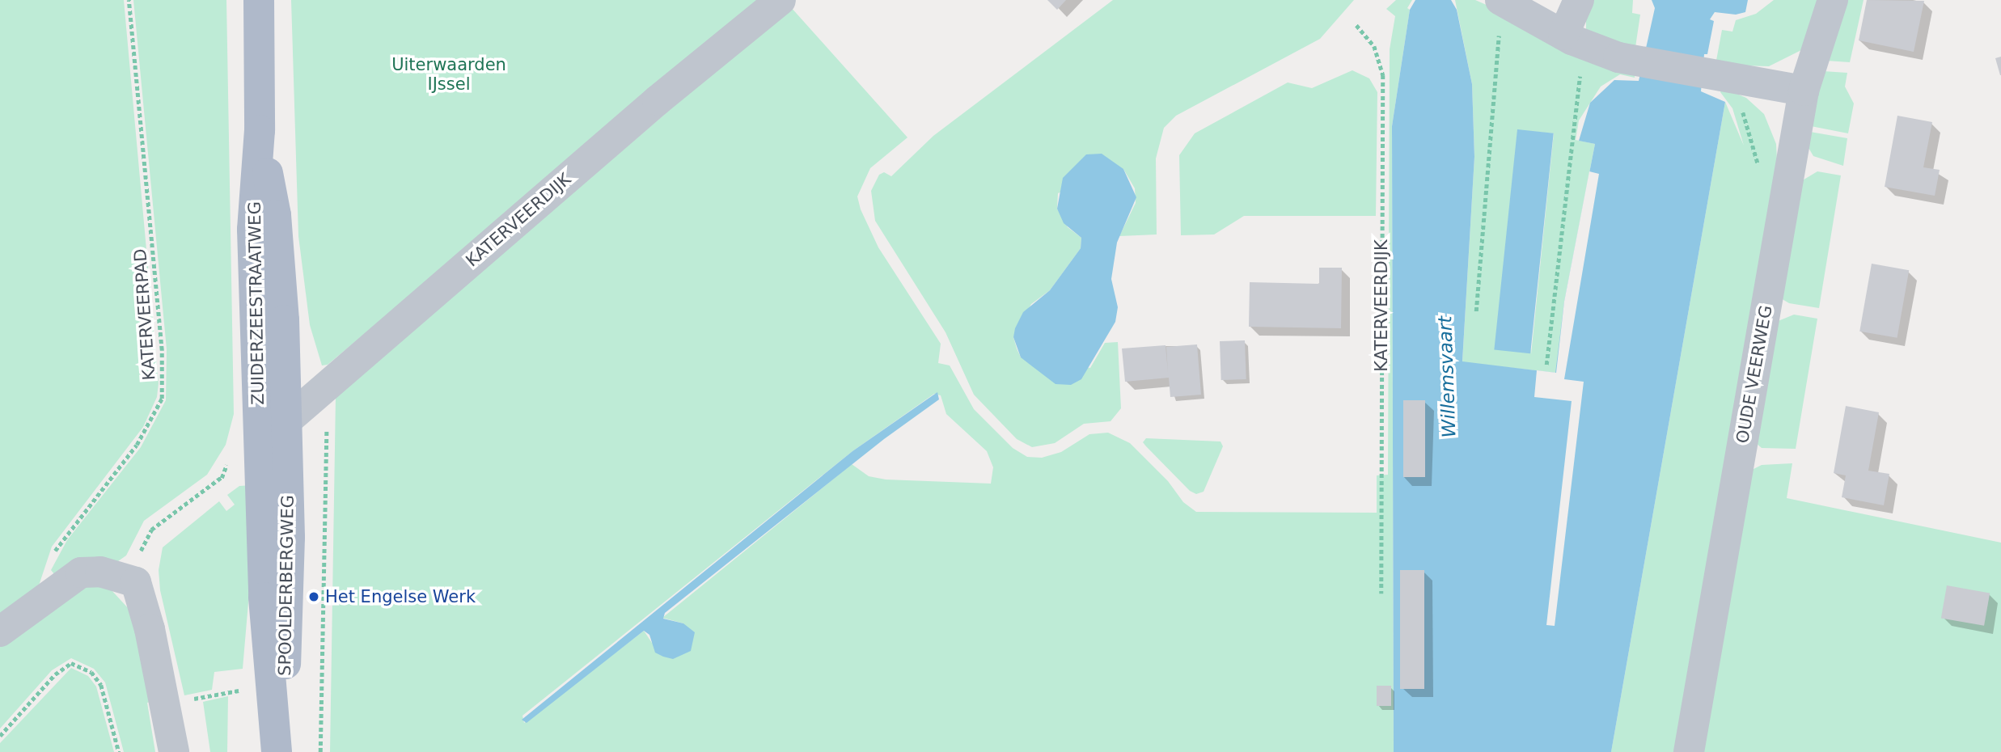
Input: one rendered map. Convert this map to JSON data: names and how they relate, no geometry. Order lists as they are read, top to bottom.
{
  "streets": {
    "main road": ["ZUIDERZEESTRAATWEG", "SPOOLDERBERGWEG"],
    "street": ["KATERVEERDIJK", "OUDE VEERWEG"],
    "path": ["KATERVEERPAD"]
  },
  "crossings": [
    ["KATERVEERDIJK", "ZUIDERZEESTRAATWEG"],
    ["KATERVEERDIJK", "SPOOLDERBERGWEG"],
    ["ZUIDERZEESTRAATWEG", "SPOOLDERBERGWEG"]
  ],
  "water": ["Willemsvaart"],
  "parks": ["Uiterwaarden IJssel"],
  "places": ["Het Engelse Werk"]
}
